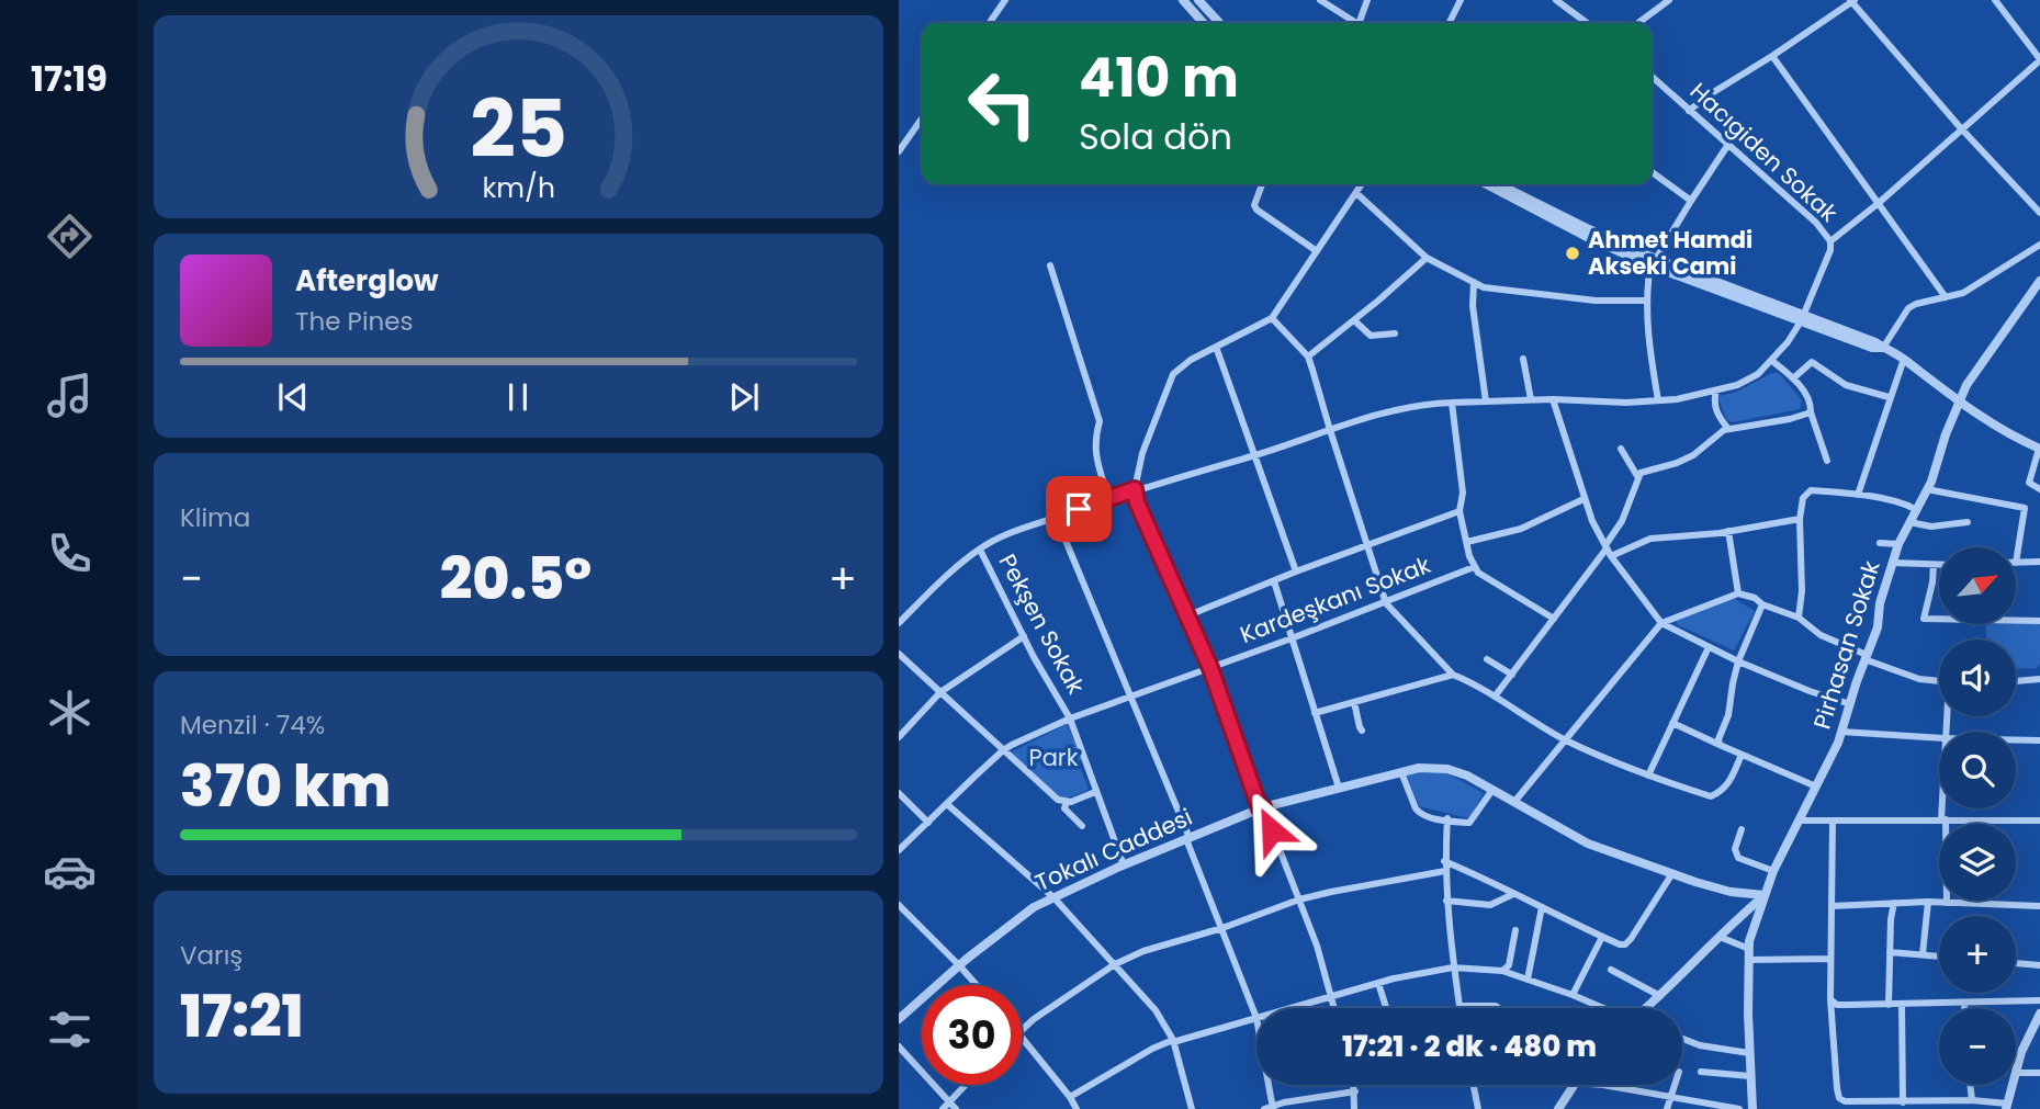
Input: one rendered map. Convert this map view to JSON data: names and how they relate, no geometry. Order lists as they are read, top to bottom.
{
  "streets": {
    "street": [
      "Hacıgiden Sokak",
      "Kardeşkanı Sokak",
      "Pekşen Sokak",
      "Pirhasan Sokak",
      "Tokalı Caddesi"
    ]
  },
  "crossings": [
    ["Kardeşkanı Sokak", "Pekşen Sokak"],
    ["Pekşen Sokak", "Tokalı Caddesi"],
    ["Pirhasan Sokak", "Tokalı Caddesi"]
  ],
  "parks": ["Park"],
  "places": ["Ahmet Hamdi Akseki Cami"],
  "north": "top right",
  "page": {
    "tabs": "17:19",
    "turn": ["410 m", "Sola dön"],
    "song": ["Afterglow", "The Pines"],
    "tile": [
      "Klima",
      ["Menzil · 74%", "370 km"],
      ["Varış", "17:21"]
    ],
    "heat": ["−", "20.5°", "+"],
    "map_buttons": ["+", "−"],
    "limit": "30",
    "trip": "17:21 · 2 dk · 480 m",
    "gauge": ["25", "km/h"]
  }
}
